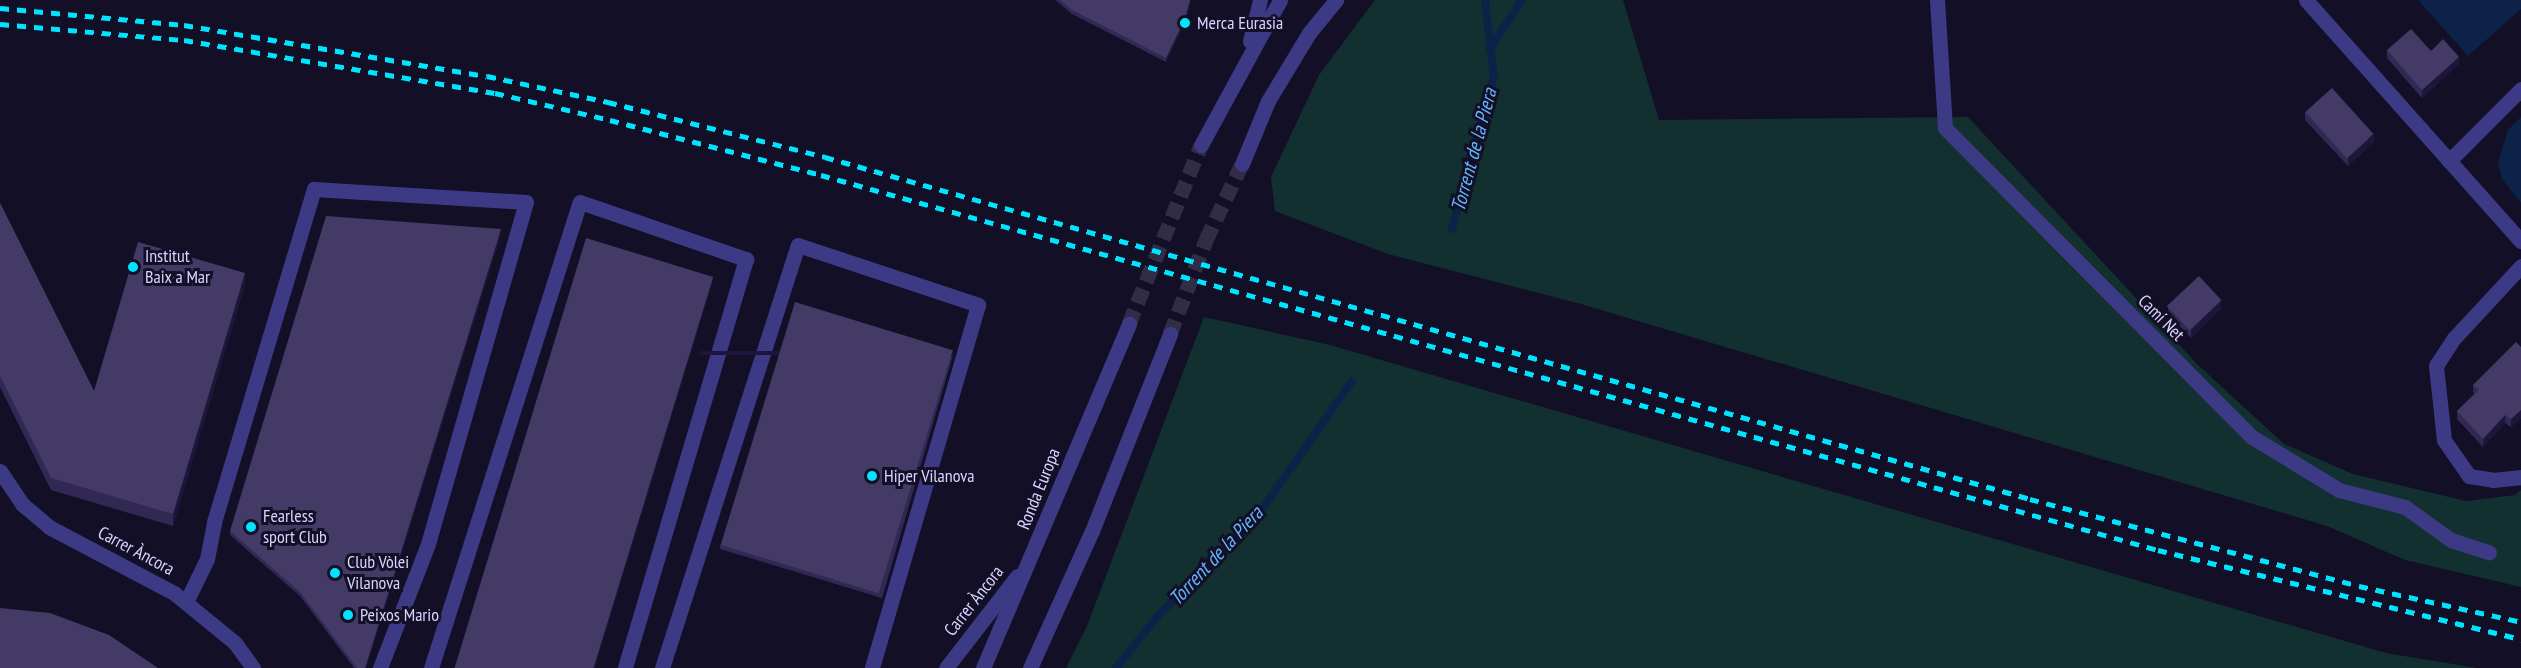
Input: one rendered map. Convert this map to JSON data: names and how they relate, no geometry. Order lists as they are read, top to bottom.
{
  "streets": {
    "street": ["Camí Net", "Ronda Europa", "Carrer Àncora"]
  },
  "crossings": [
    ["Ronda Europa", "Carrer Àncora"]
  ],
  "water": ["Torrent de la Piera"],
  "places": [
    "Merca Eurasia",
    "Institut Baix a Mar",
    "Hiper Vilanova",
    "Fearless sport Club",
    "Club Vòlei Vilanova",
    "Peixos Mario"
  ]
}
